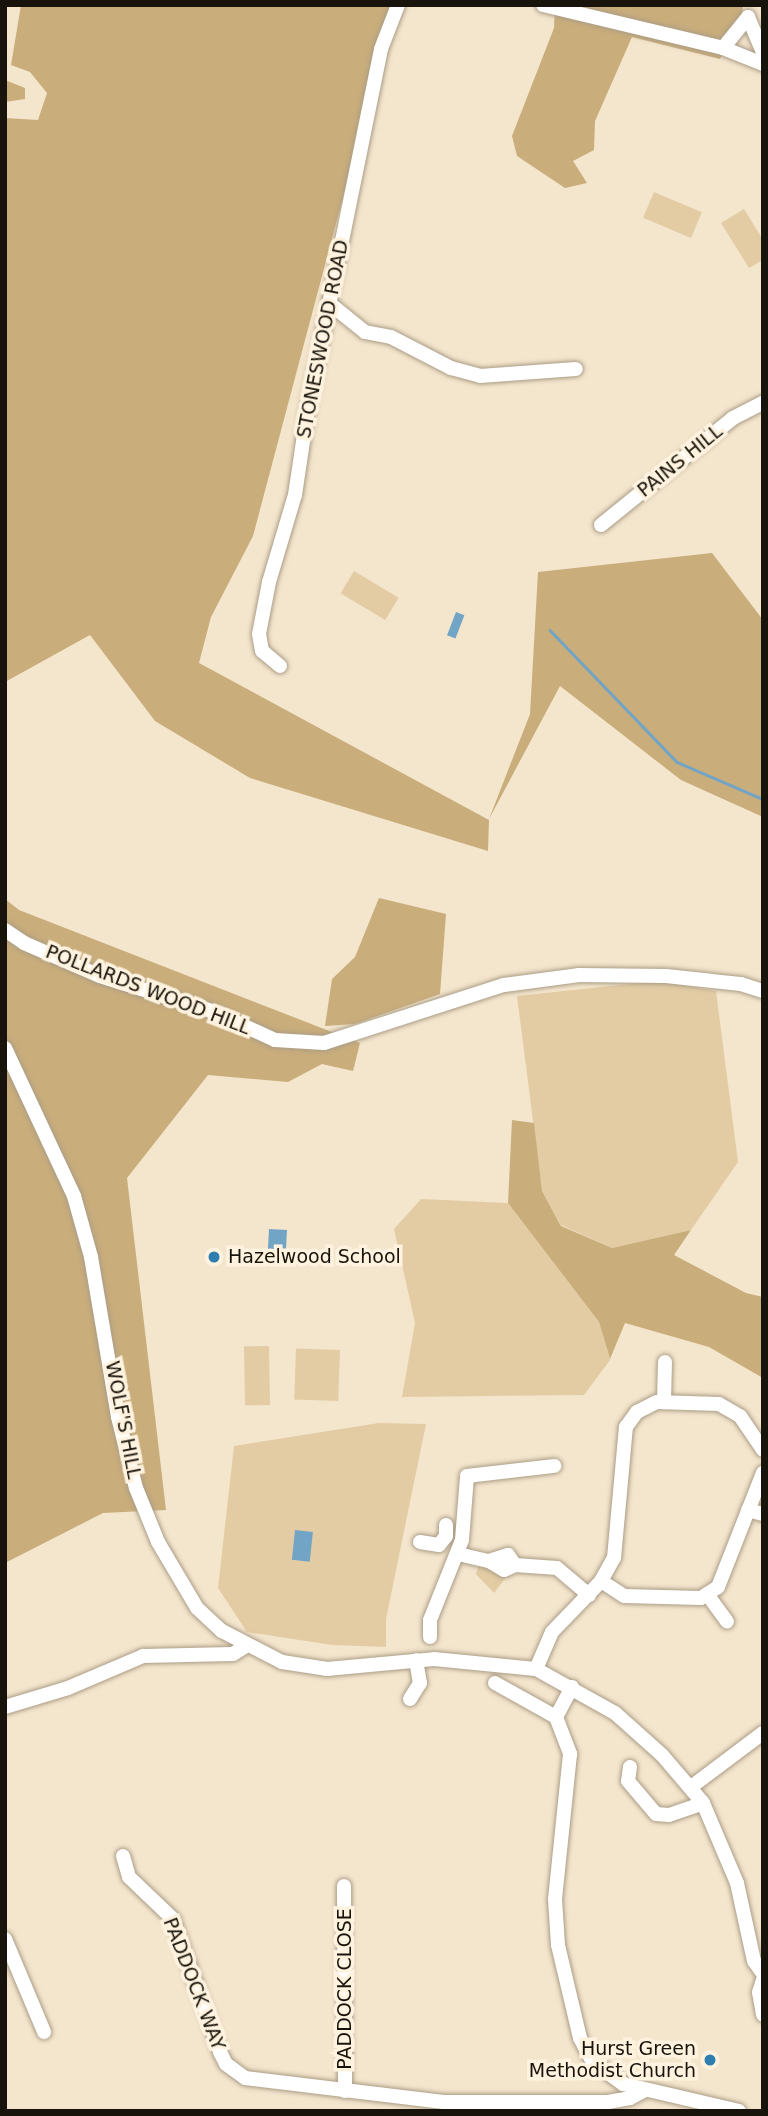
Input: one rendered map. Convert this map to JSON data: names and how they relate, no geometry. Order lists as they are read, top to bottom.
{
  "streets": {
    "street": [
      "STONESWOOD ROAD",
      "PAINS HILL",
      "POLLARDS WOOD HILL",
      "WOLF'S HILL",
      "PADDOCK WAY",
      "PADDOCK CLOSE"
    ]
  },
  "crossings": [
    ["PADDOCK WAY", "PADDOCK CLOSE"]
  ],
  "places": ["Hazelwood School", "Hurst Green Methodist Church"]
}
